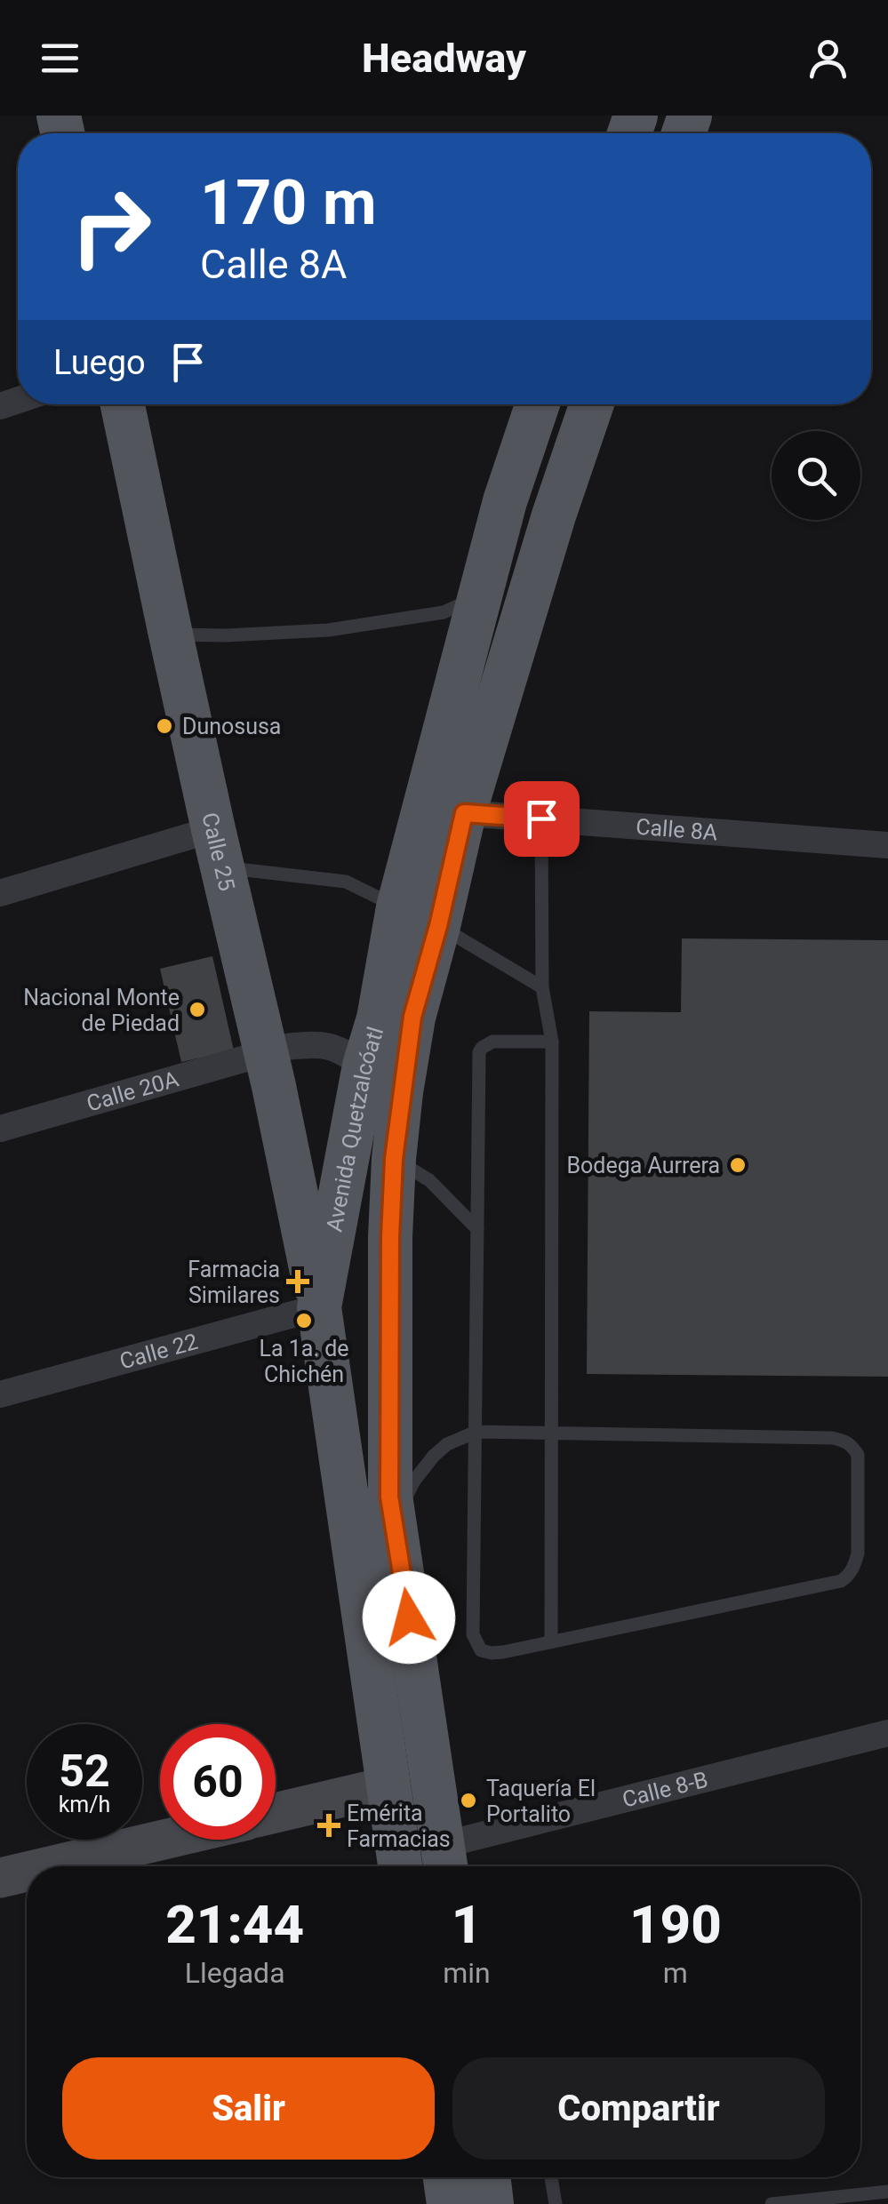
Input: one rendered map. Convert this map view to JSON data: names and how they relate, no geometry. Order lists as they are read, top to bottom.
{
  "streets": {
    "main road": ["Calle 25", "Avenida Quetzalcóatl"],
    "street": [
      "Calle 8A",
      "Calle 20A",
      "Calle 22",
      "Calle 8-B"
    ]
  },
  "crossings": [
    ["Calle 8A", "Avenida Quetzalcóatl"],
    ["Calle 25", "Calle 20A"],
    ["Calle 25", "Avenida Quetzalcóatl"],
    ["Calle 25", "Calle 22"],
    ["Calle 20A", "Avenida Quetzalcóatl"],
    ["Avenida Quetzalcóatl", "Calle 22"],
    ["Avenida Quetzalcóatl", "Calle 8-B"]
  ],
  "places": {
    "other": [
      "Dunosusa",
      "Nacional Monte de Piedad",
      "Bodega Aurrera",
      "La 1a. de Chichén",
      "Taquería El Portalito"
    ],
    "health": ["Farmacia Similares", "Emérita Farmacias"]
  },
  "page": {
    "header": "Headway",
    "turn": ["170 m", "Calle 8A"],
    "then": "Luego",
    "speed": "52 km/h",
    "limit": "60",
    "eta": [
      "21:44",
      "Llegada",
      "1",
      "min",
      "190",
      "m"
    ],
    "buttons": ["Salir", "Compartir"]
  }
}
